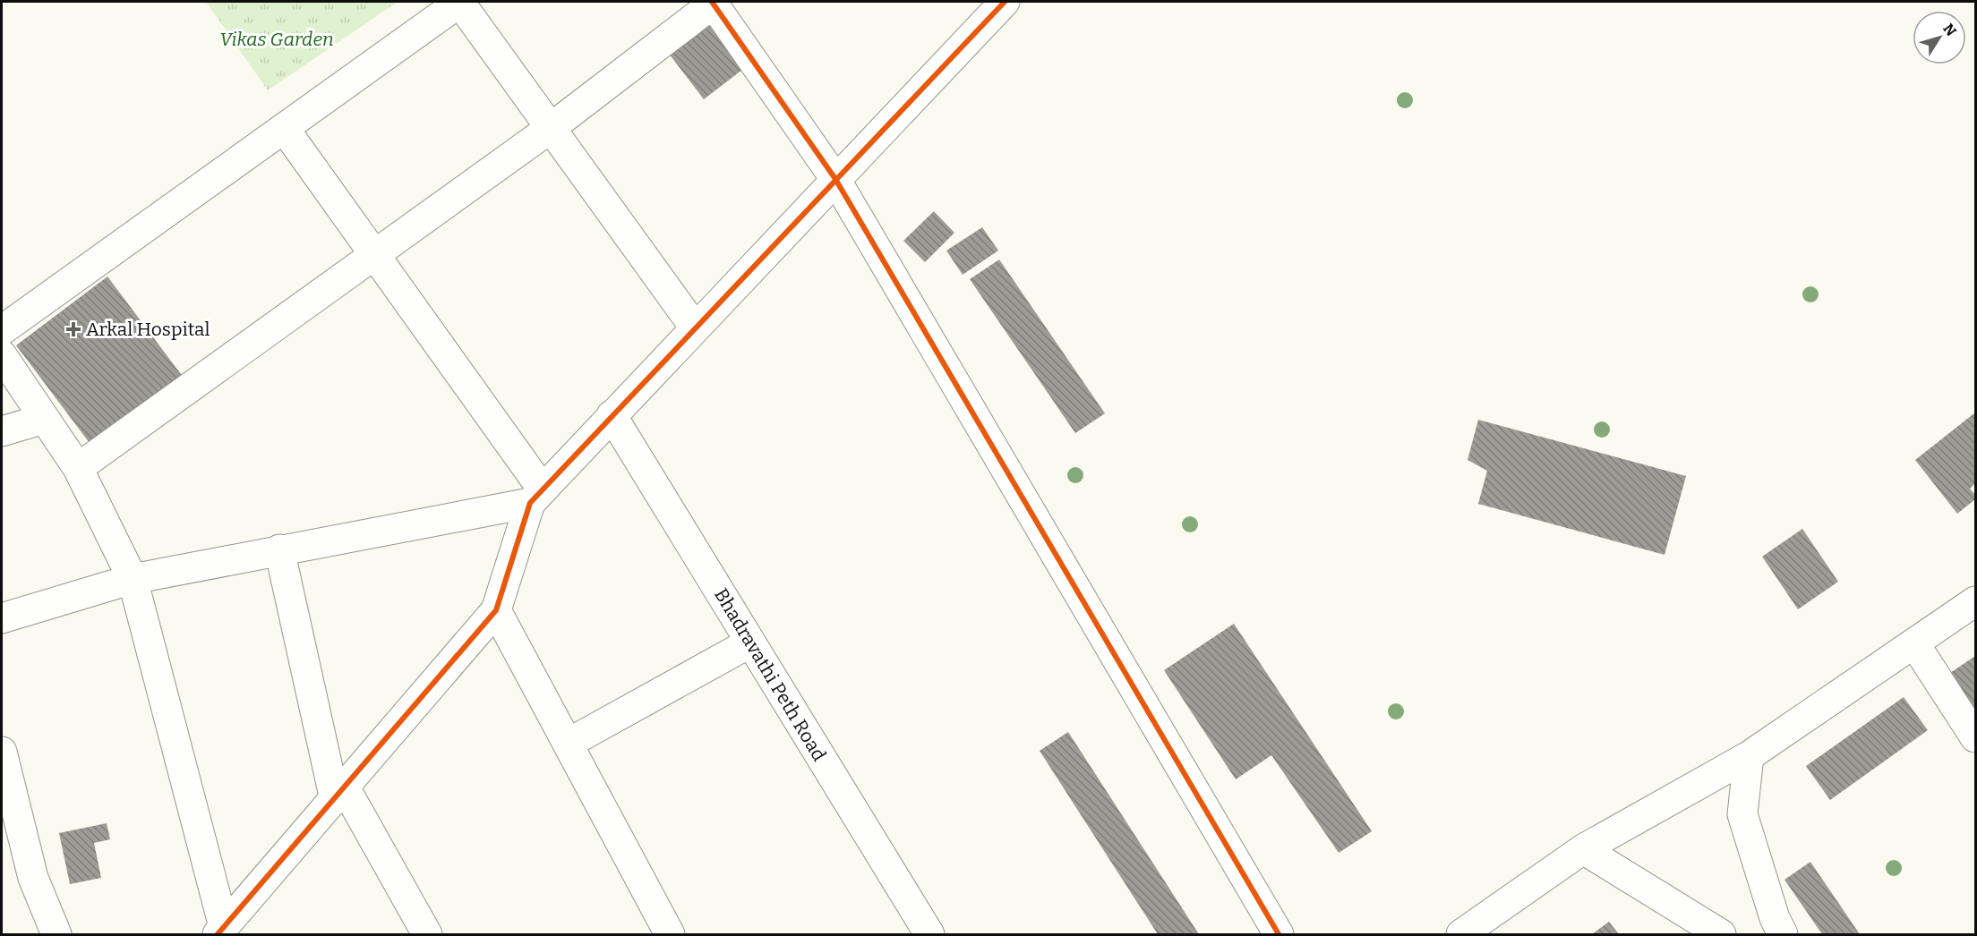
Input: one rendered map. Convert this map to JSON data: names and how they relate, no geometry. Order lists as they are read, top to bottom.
{
  "streets": {
    "street": ["Bhadravathi Peth Road"]
  },
  "parks": ["Vikas Garden"],
  "places": {
    "health": ["Arkal Hospital"]
  },
  "north": "top right"
}
